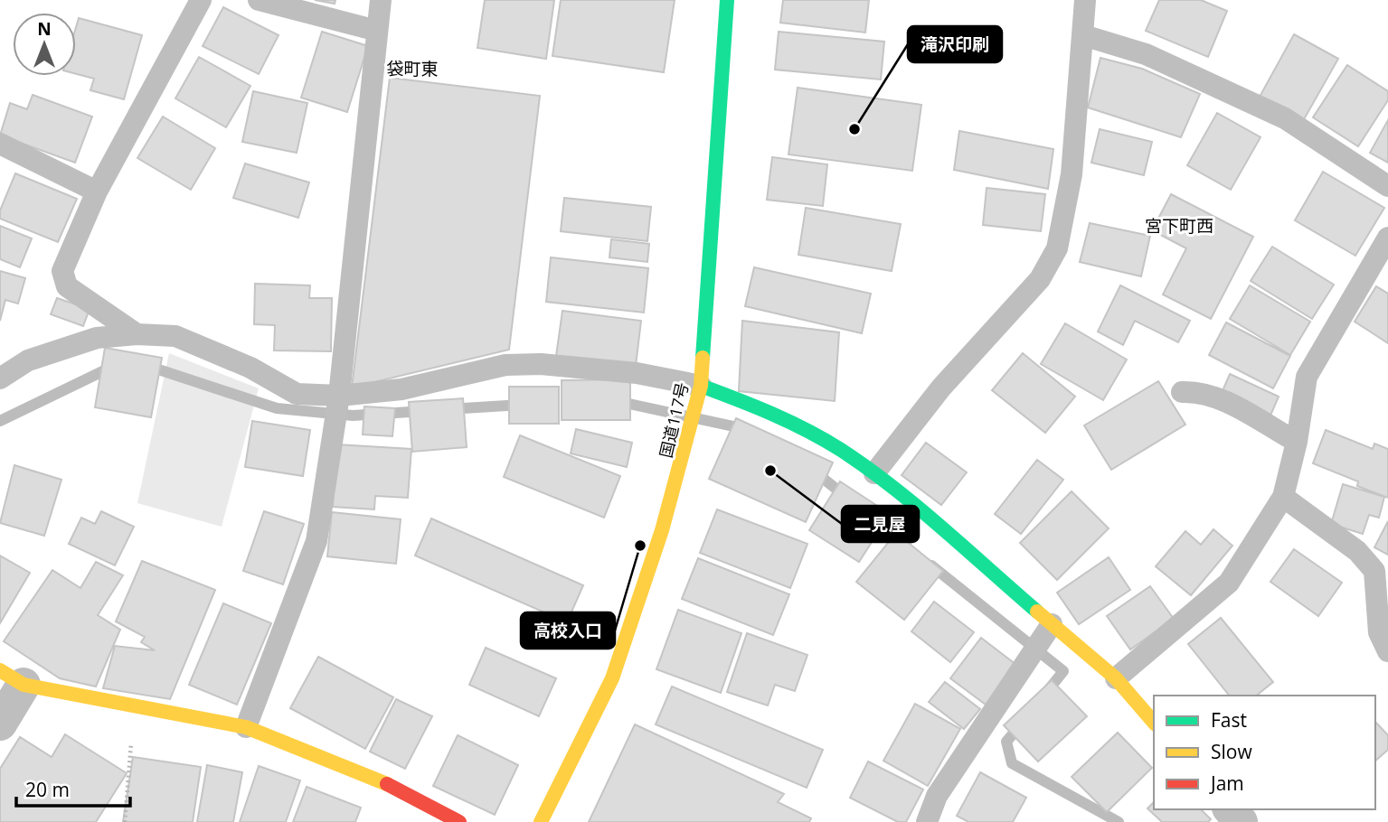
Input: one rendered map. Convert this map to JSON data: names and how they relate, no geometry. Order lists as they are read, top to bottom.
{
  "streets": {
    "main road": ["国道117号"]
  },
  "districts": ["袋町東", "宮下町西"],
  "places": ["滝沢印刷", "二見屋", "高校入口"],
  "legend": ["Fast", "Slow", "Jam"],
  "scale_bar": "20 m",
  "north": "top"
}
